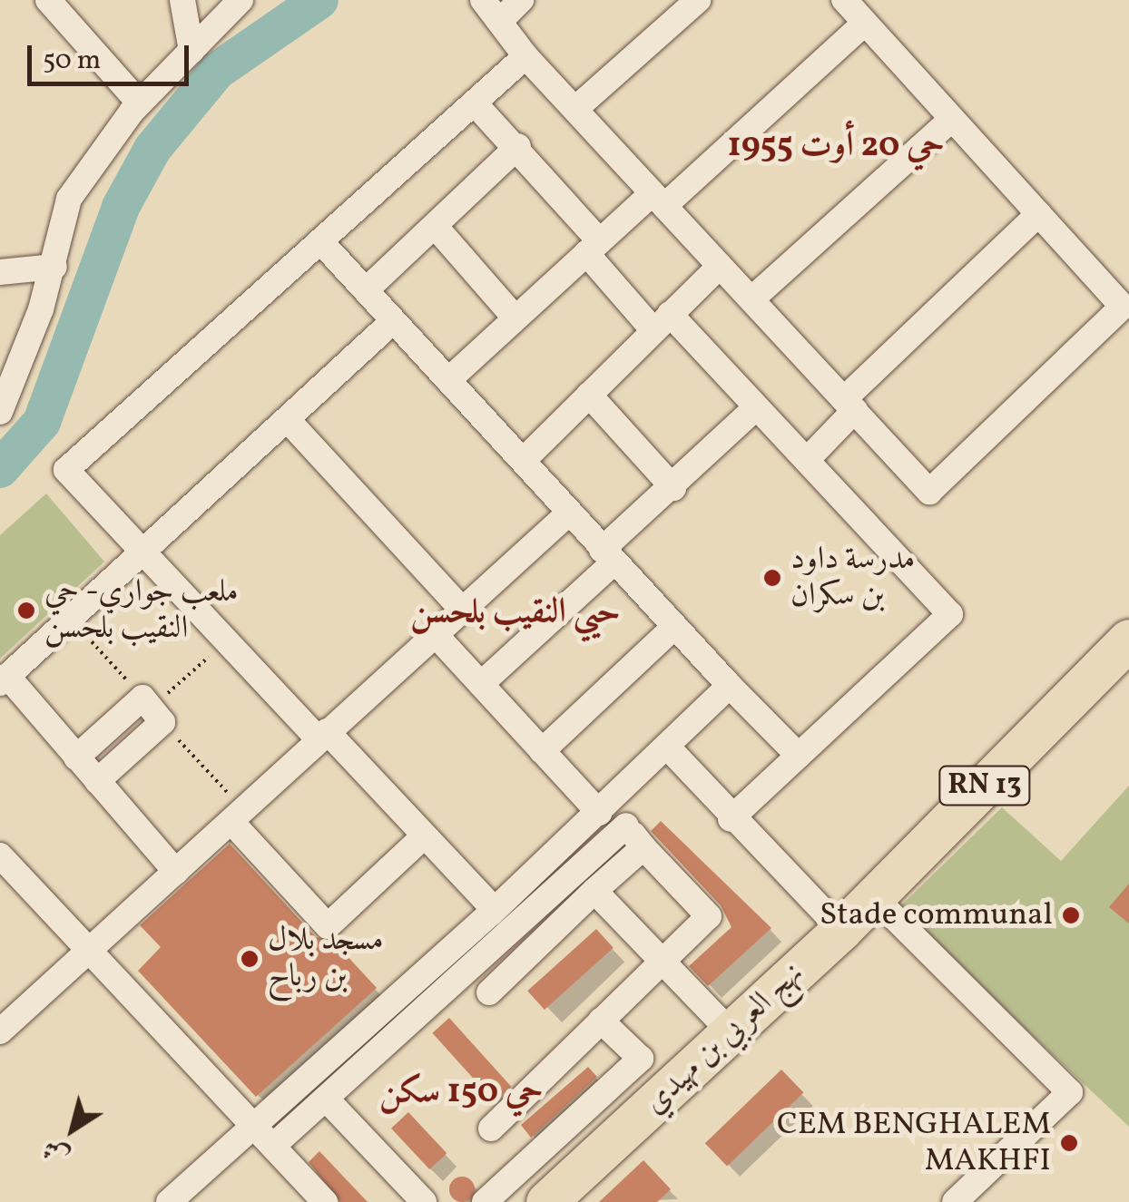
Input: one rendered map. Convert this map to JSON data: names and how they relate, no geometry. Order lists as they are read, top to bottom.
{
  "streets": {
    "main road": ["RN 13", "نهج العربي بن مهيدي"]
  },
  "districts": ["حي 20 أوت 1955", "حيي النقيب بلحسن", "حي 150 سكن"],
  "places": [
    "مدرسة داود بن سكران",
    "ملعب جواري- حي النقيب بلحسن",
    "Stade communal",
    "مسجد بلال بن رباح",
    "CEM BENGHALEM MAKHFI"
  ],
  "scale_bar": "50 m",
  "north": "bottom left"
}
